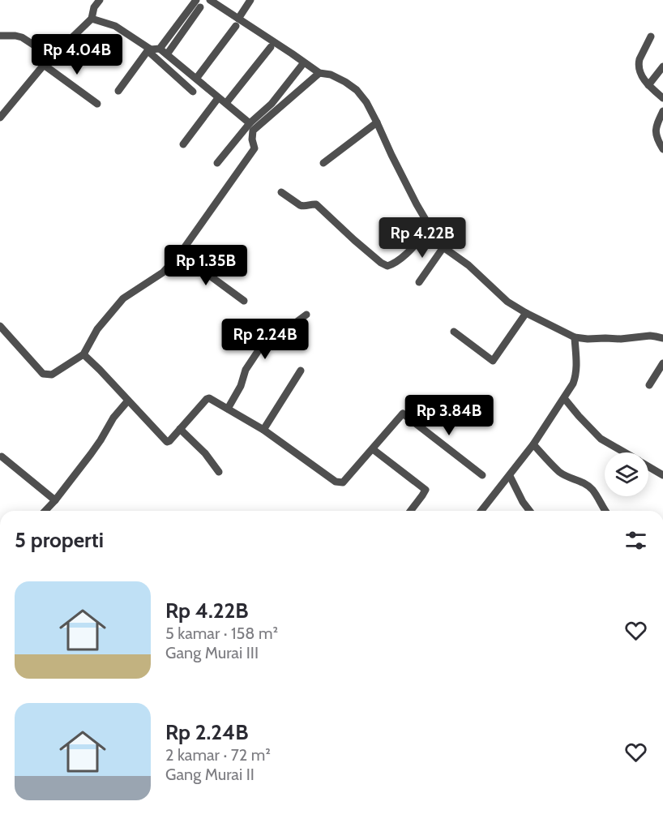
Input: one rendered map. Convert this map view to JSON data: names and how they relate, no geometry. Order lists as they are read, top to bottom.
{
  "page": {
    "price": [
      "Rp 4.04B",
      "Rp 4.22B",
      "Rp 1.35B",
      "Rp 2.24B",
      "Rp 3.84B"
    ],
    "heading": "5 properti",
    "list": [
      {
        "name": "Rp 4.22B",
        "note": "5 kamar · 158 m² · Gang Murai III"
      },
      {
        "name": "Rp 2.24B",
        "note": "2 kamar · 72 m² · Gang Murai II"
      }
    ]
  }
}
